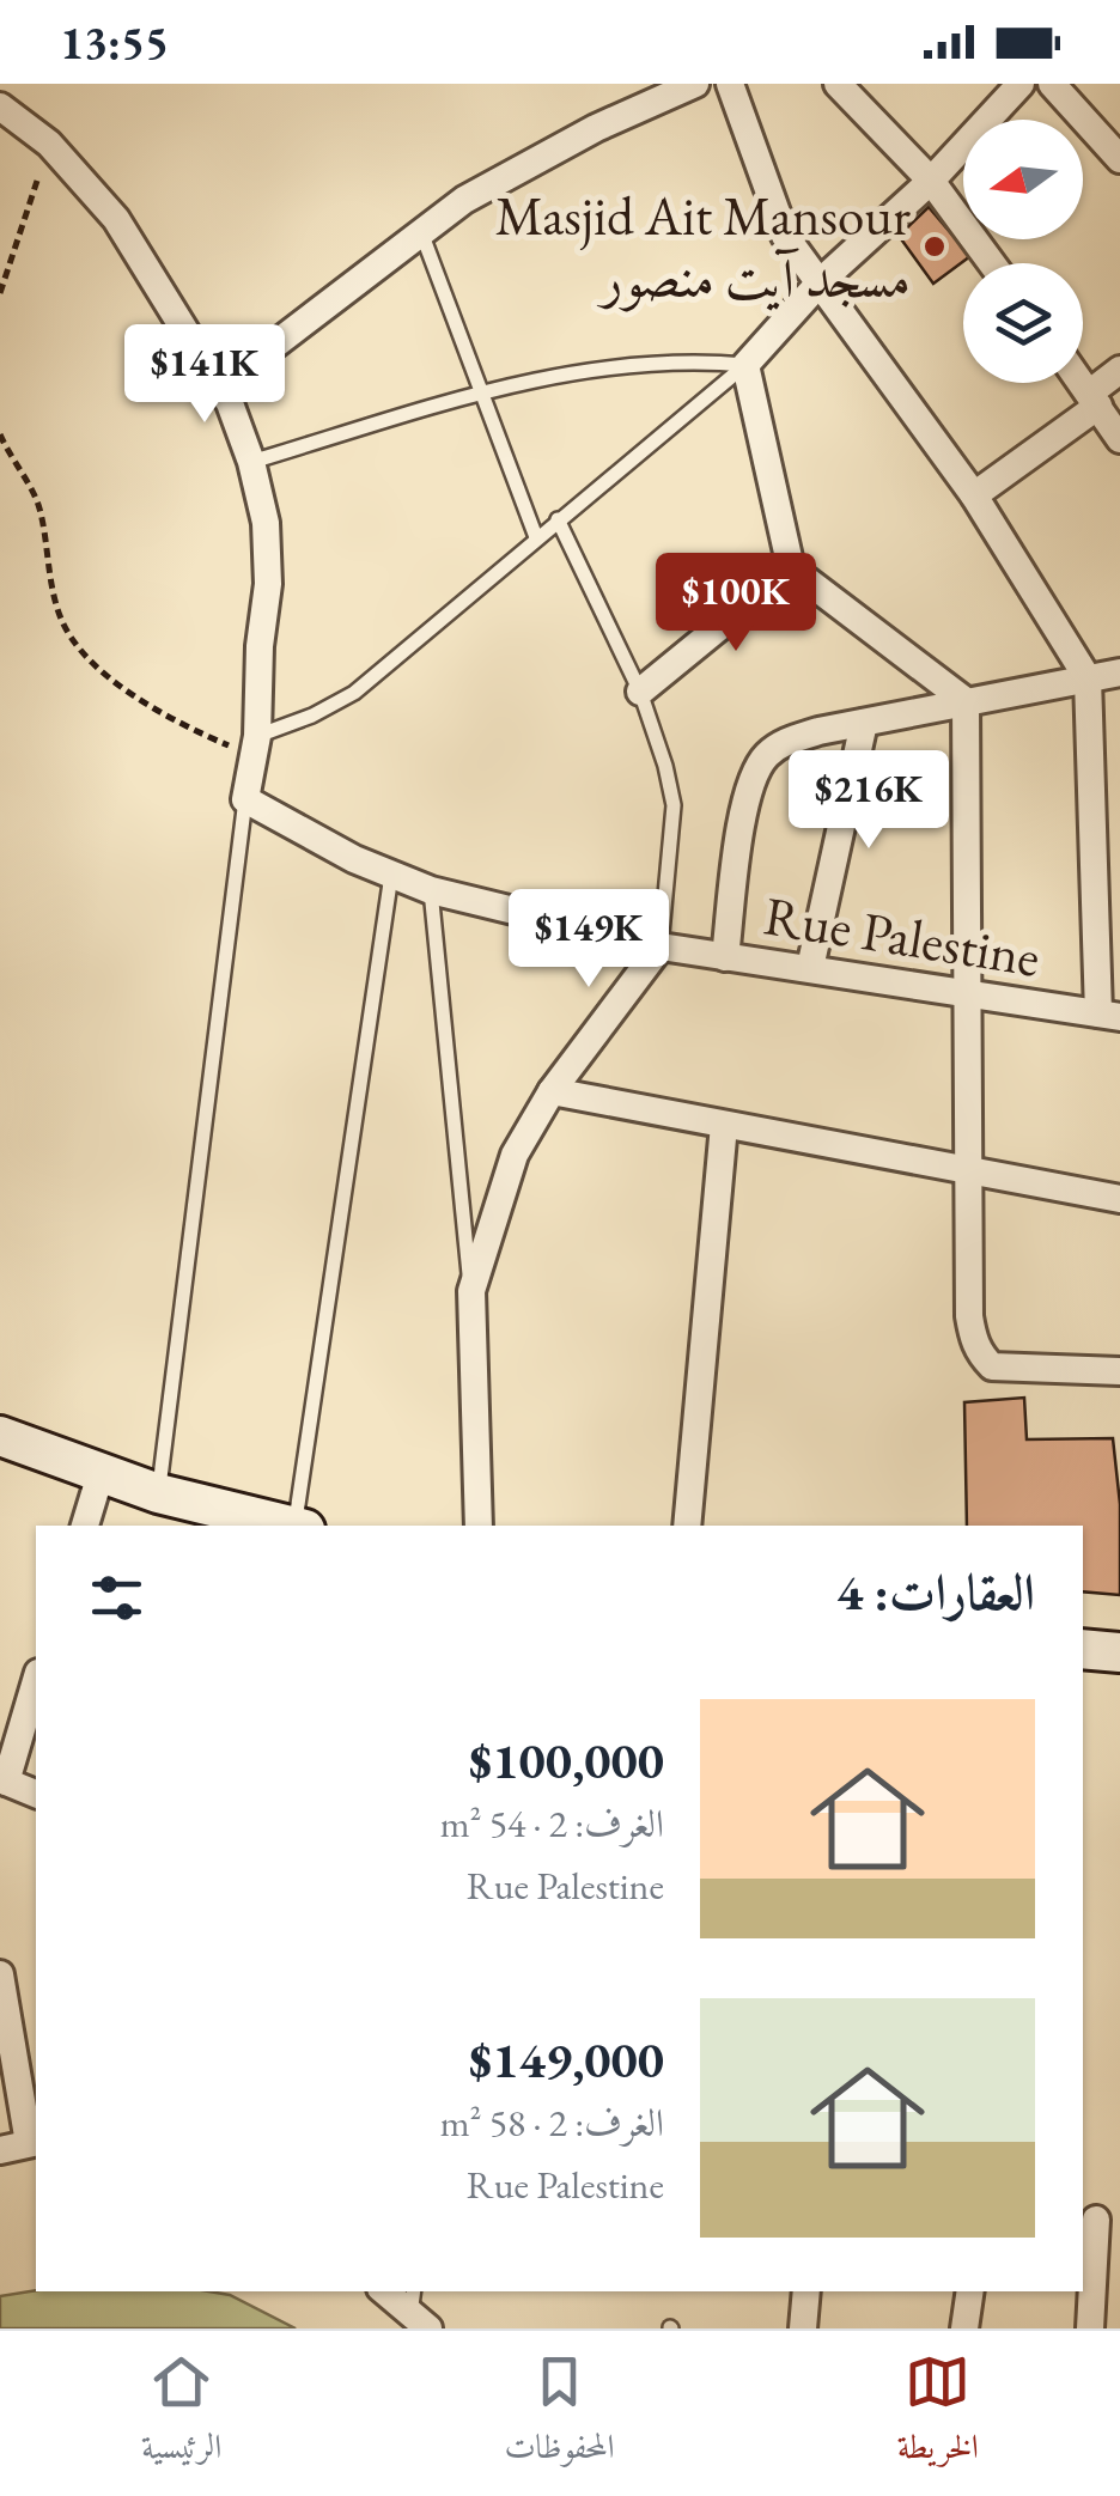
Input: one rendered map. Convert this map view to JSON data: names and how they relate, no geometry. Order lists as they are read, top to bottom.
{
  "streets": {
    "street": ["Rue Palestine"]
  },
  "places": ["Masjid Ait Mansour مسجد آيت منصور"],
  "north": "left",
  "page": {
    "status": "13:55",
    "price": [
      "$141K",
      "$100K",
      "$216K",
      "$149K"
    ],
    "heading": "العقارات: 4",
    "list": [
      {
        "name": "$100,000",
        "note": "الغرف: 2 · 54 m² · Rue Palestine"
      },
      {
        "name": "$149,000",
        "note": "الغرف: 2 · 58 m² · Rue Palestine"
      }
    ],
    "tabs": ["الخريطة", "المحفوظات", "الرئيسية"]
  }
}
